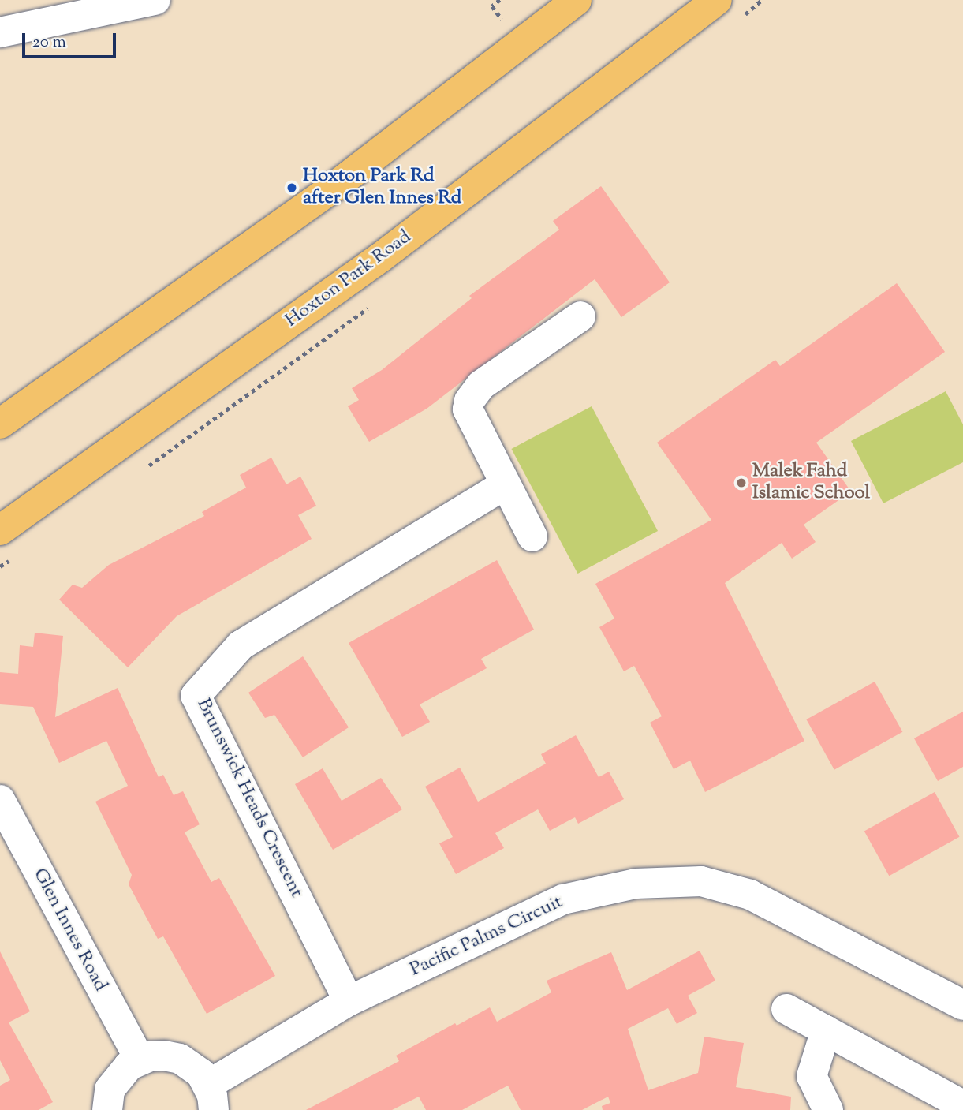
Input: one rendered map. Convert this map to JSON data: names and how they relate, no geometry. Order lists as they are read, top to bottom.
{
  "streets": {
    "main road": ["Hoxton Park Road"],
    "street": ["Brunswick Heads Crescent", "Glen Innes Road", "Pacific Palms Circuit"]
  },
  "crossings": [
    ["Brunswick Heads Crescent", "Pacific Palms Circuit"]
  ],
  "places": ["Hoxton Park Rd after Glen Innes Rd", "Malek Fahd Islamic School"],
  "scale_bar": "20 m"
}
